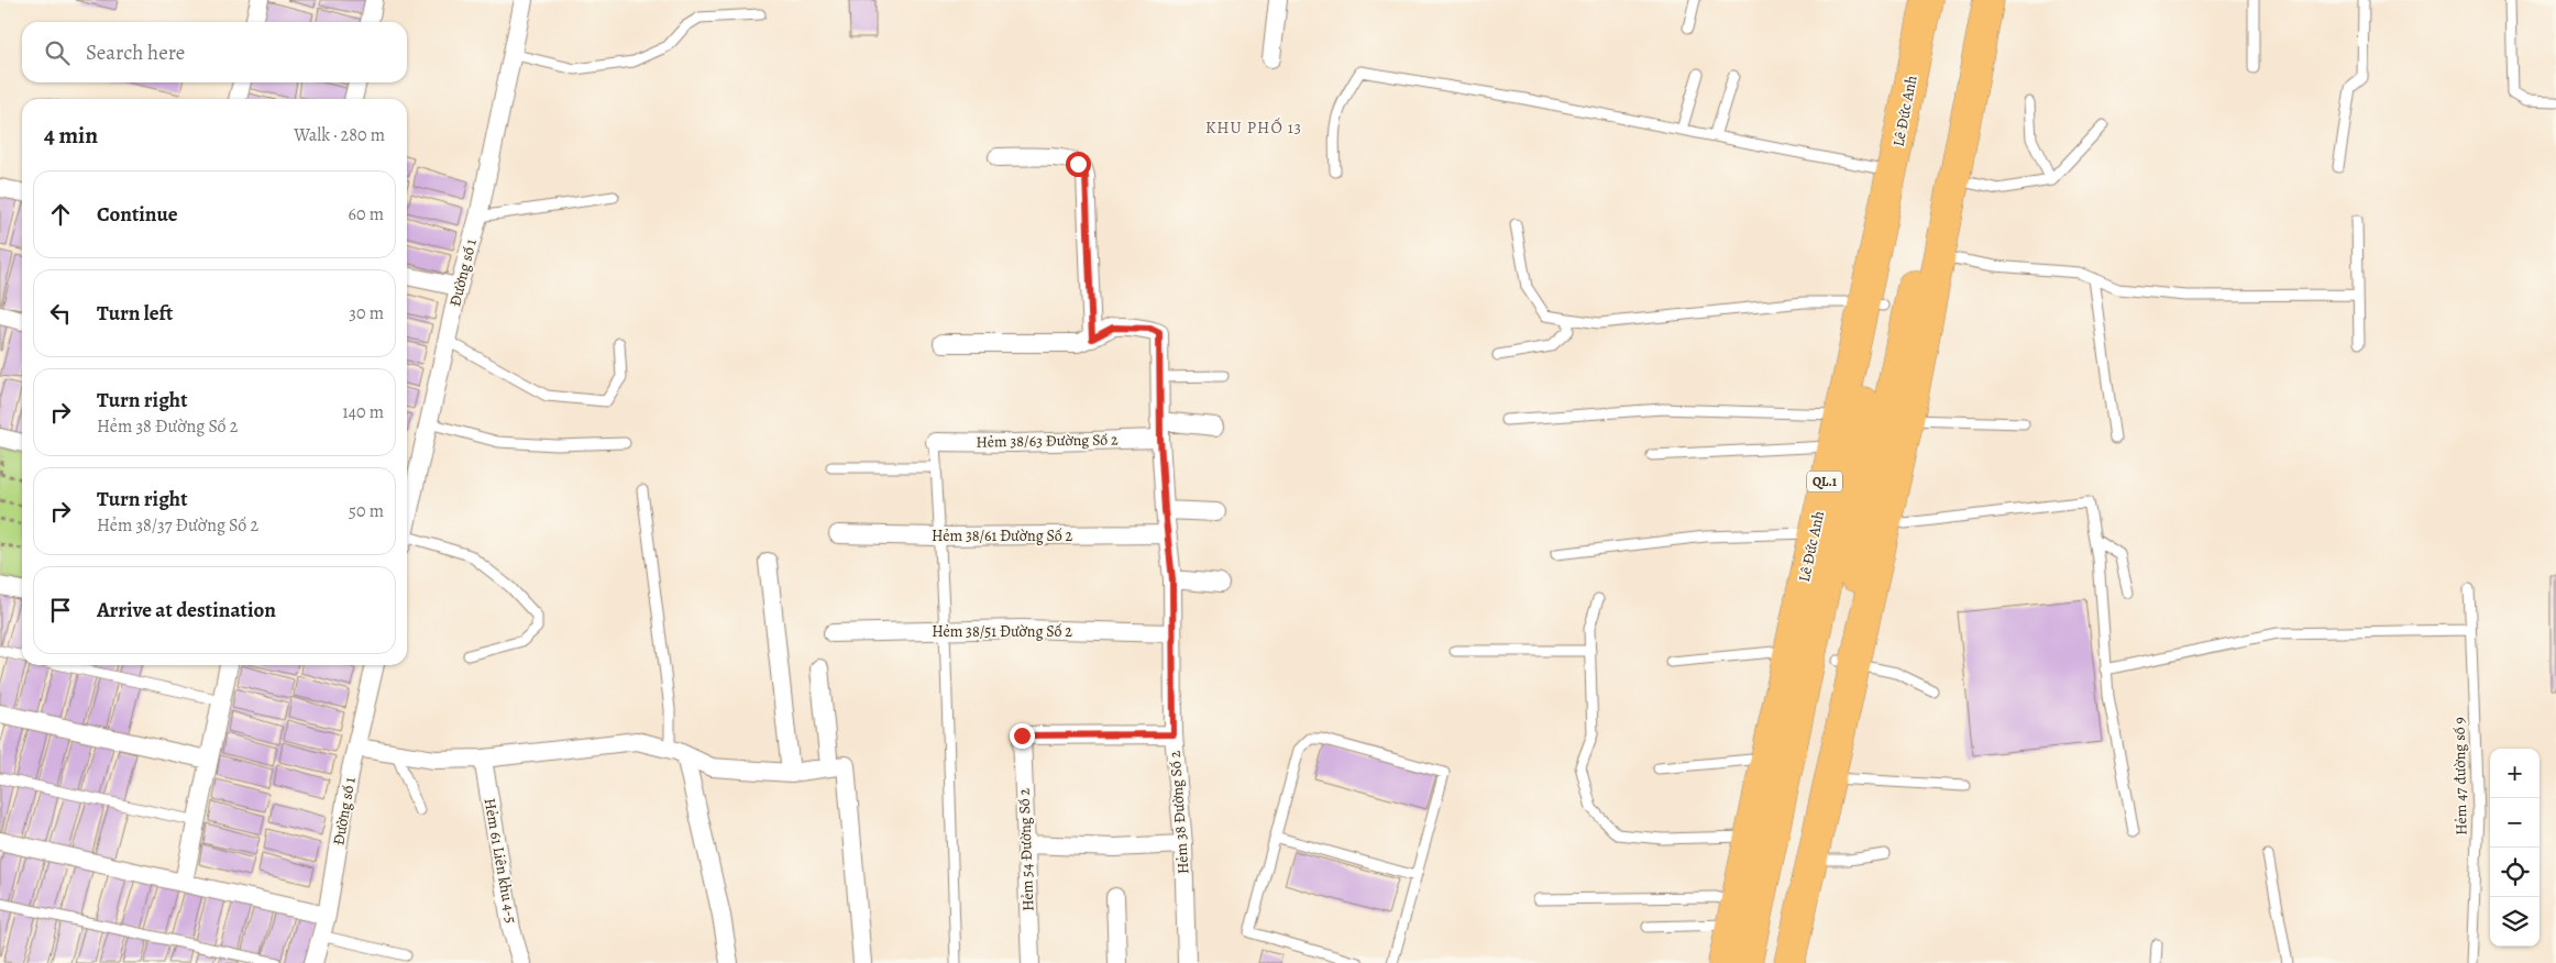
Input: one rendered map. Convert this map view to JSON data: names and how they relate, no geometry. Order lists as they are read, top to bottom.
{
  "streets": {
    "highway": ["Lê Đức Anh", "QL.1"],
    "street": [
      "Đường số 1",
      "Hẻm 38/63 Đường Số 2",
      "Hẻm 38/61 Đường Số 2",
      "Hẻm 38/51 Đường Số 2",
      "Hẻm 38 Đường Số 2",
      "Hẻm 54 Đường Số 2",
      "Hẻm 61 Liên khu 4-5"
    ],
    "lane": ["Hẻm 47 đường số 9"]
  },
  "crossings": [
    ["Hẻm 38/63 Đường Số 2", "Hẻm 38 Đường Số 2"],
    ["Hẻm 38/61 Đường Số 2", "Hẻm 38 Đường Số 2"],
    ["Hẻm 38/51 Đường Số 2", "Hẻm 38 Đường Số 2"],
    ["Hẻm 38 Đường Số 2", "Hẻm 54 Đường Số 2"]
  ],
  "districts": ["KHU PHỐ 13"],
  "page": {
    "search": "Search here",
    "heading": ["4 min", "Walk · 280 m"],
    "list": [
      ["Continue", "60 m"],
      ["Turn left", "30 m"],
      ["Turn right", "Hẻm 38 Đường Số 2", "140 m"],
      ["Turn right", "Hẻm 38/37 Đường Số 2", "50 m"],
      "Arrive at destination"
    ],
    "map_buttons": ["+", "−"]
  }
}
